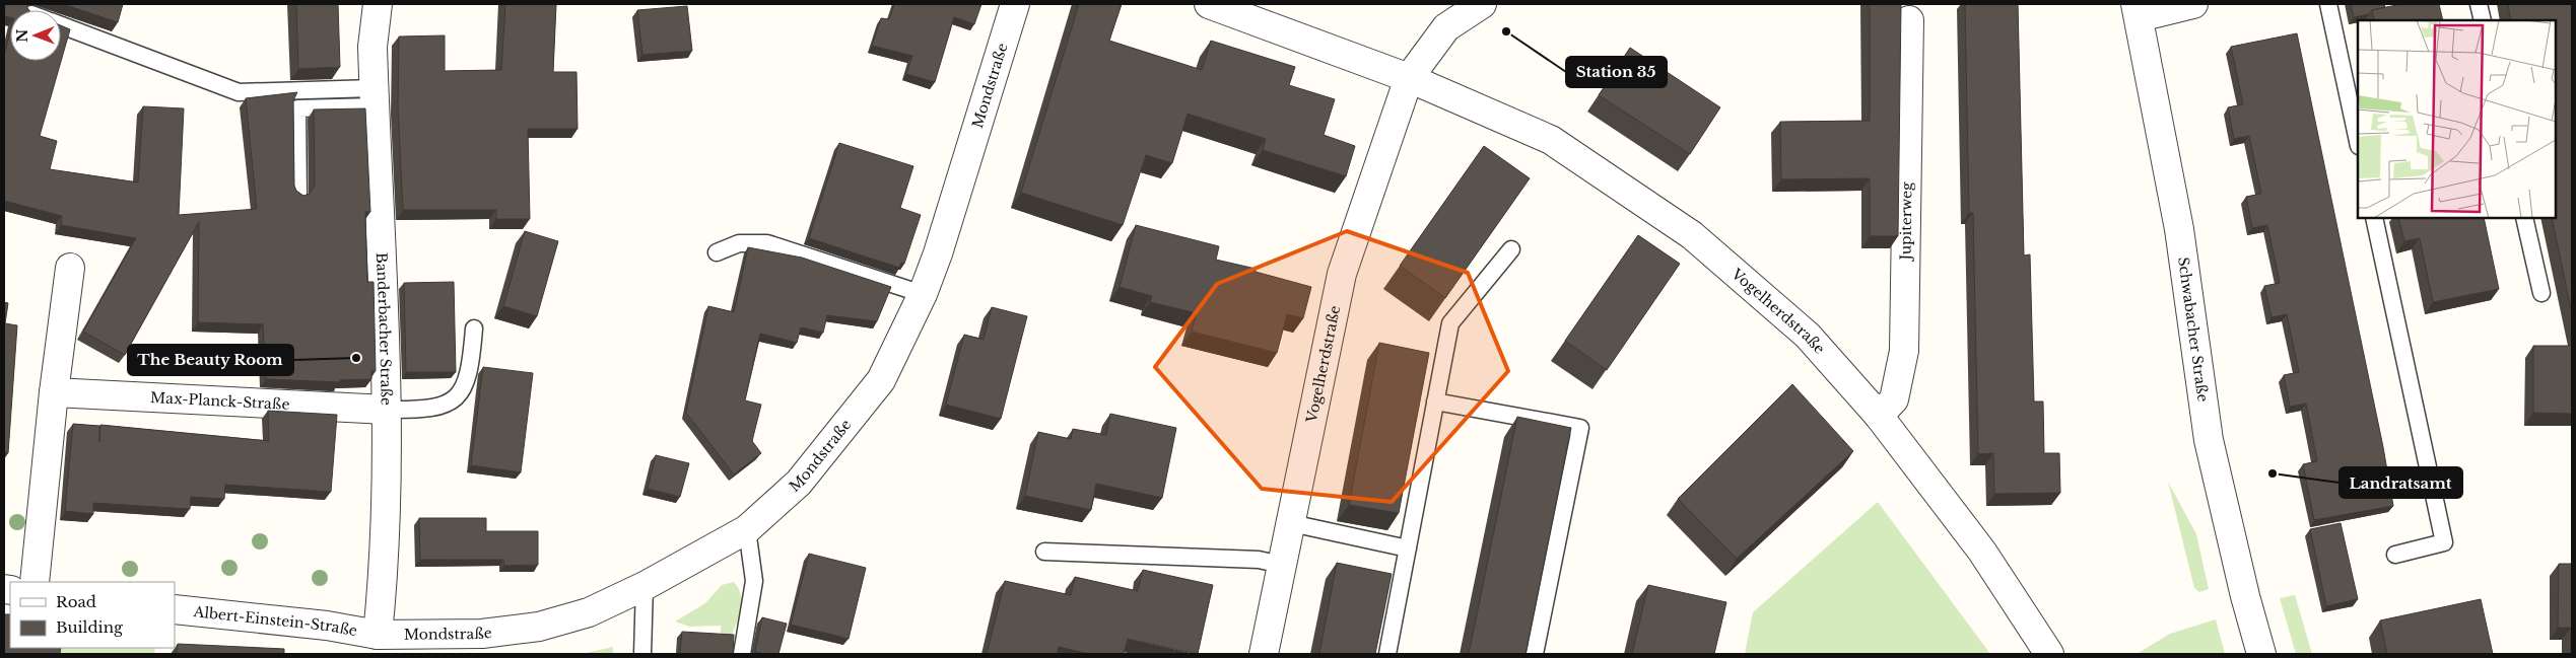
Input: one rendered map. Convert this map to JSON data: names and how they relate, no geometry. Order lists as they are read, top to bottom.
{
  "streets": {
    "street": [
      "Mondstraße",
      "Jupiterweg",
      "Vogelherdstraße",
      "Banderbacher Straße",
      "Schwabacher Straße",
      "Max-Planck-Straße",
      "Albert-Einstein-Straße"
    ]
  },
  "crossings": [
    ["Mondstraße", "Banderbacher Straße"],
    ["Mondstraße", "Albert-Einstein-Straße"],
    ["Jupiterweg", "Vogelherdstraße"],
    ["Banderbacher Straße", "Max-Planck-Straße"],
    ["Banderbacher Straße", "Albert-Einstein-Straße"]
  ],
  "places": ["Station 35", "The Beauty Room", "Landratsamt"],
  "legend": ["Road", "Building"],
  "north": "left"
}
